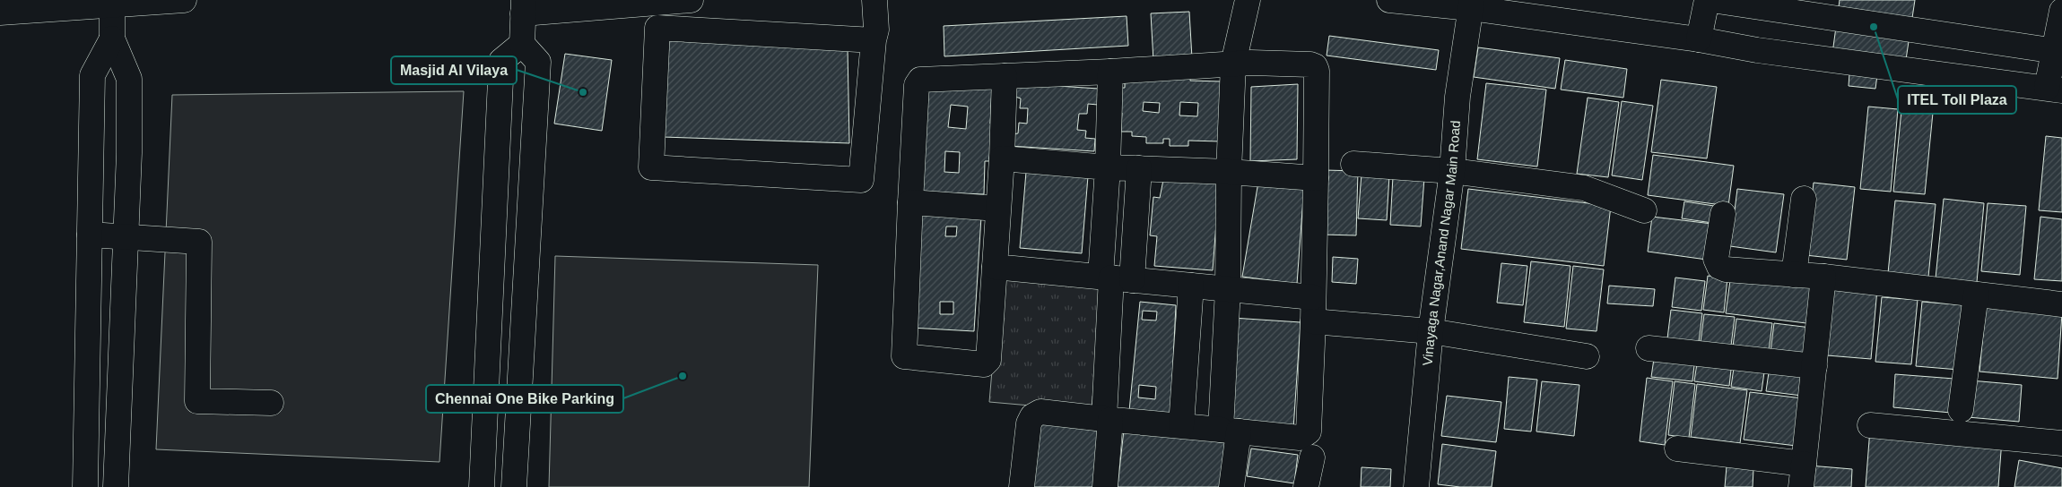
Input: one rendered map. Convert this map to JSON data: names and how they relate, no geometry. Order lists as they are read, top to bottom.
{
  "streets": {
    "street": ["Vinayaga Nagar,Anand Nagar Main Road"]
  },
  "places": ["ITEL Toll Plaza", "Masjid Al Vilaya", "Chennai One Bike Parking"]
}
